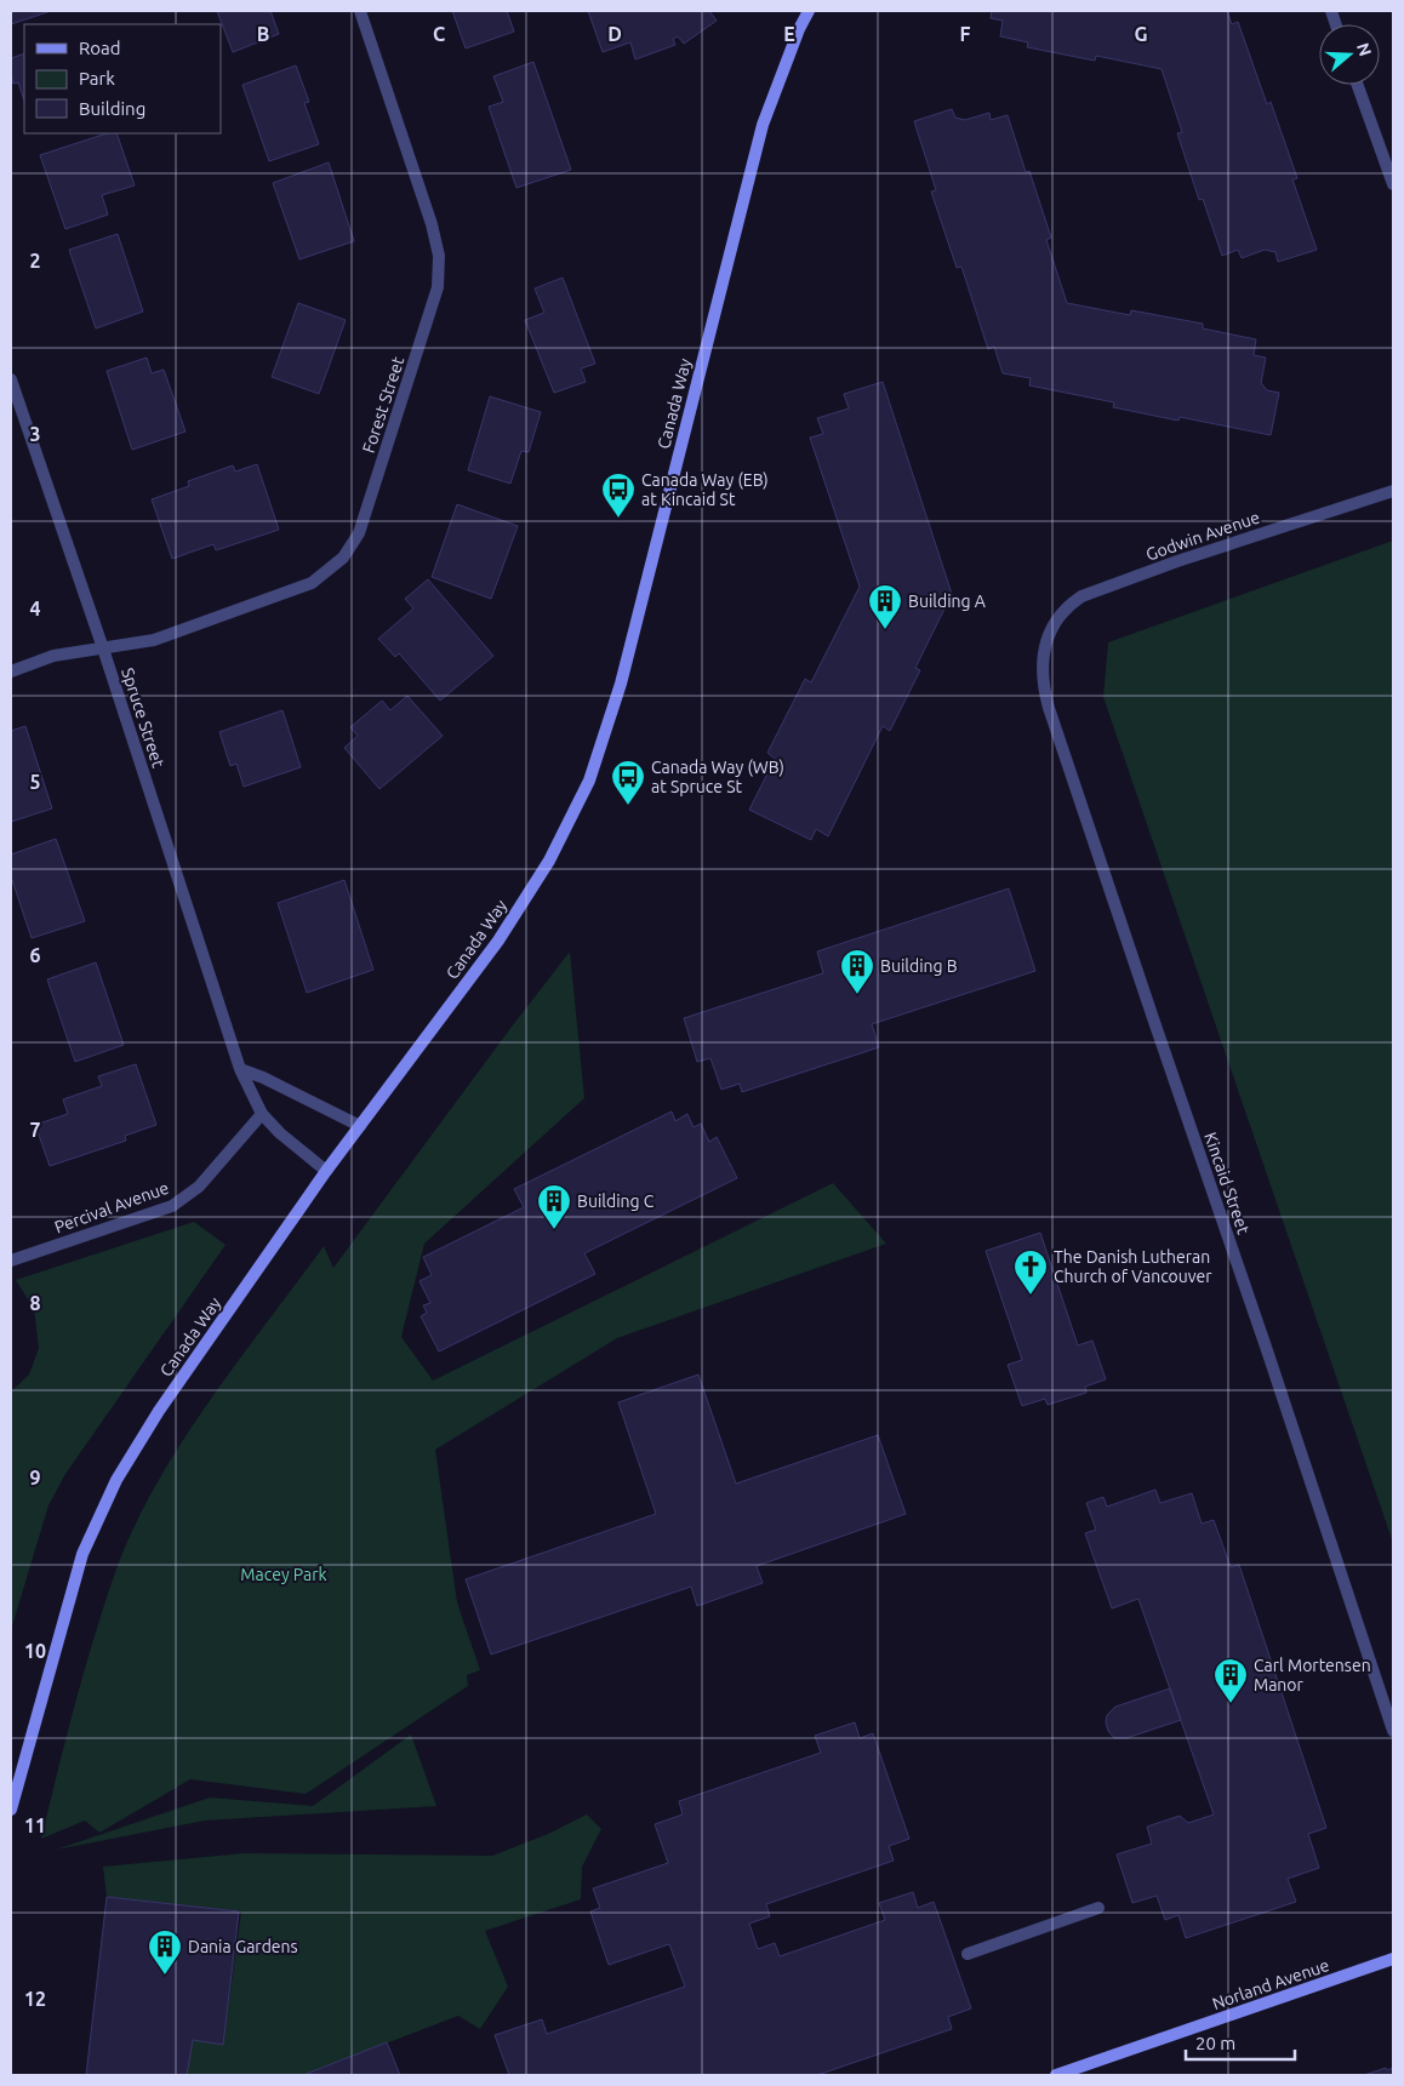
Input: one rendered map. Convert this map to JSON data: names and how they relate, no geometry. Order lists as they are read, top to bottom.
{
  "streets": {
    "main road": ["Canada Way", "Norland Avenue"],
    "street": [
      "Forest Street",
      "Godwin Avenue",
      "Spruce Street",
      "Kincaid Street",
      "Percival Avenue"
    ]
  },
  "crossings": [
    ["Canada Way", "Spruce Street"],
    ["Forest Street", "Spruce Street"],
    ["Godwin Avenue", "Kincaid Street"],
    ["Spruce Street", "Percival Avenue"]
  ],
  "parks": ["Macey Park"],
  "places": {
    "bus stop": ["Canada Way (EB) at Kincaid St", "Canada Way (WB) at Spruce St"],
    "building": [
      "Building A",
      "Building B",
      "Building C",
      "Carl Mortensen Manor",
      "Dania Gardens"
    ],
    "church": ["The Danish Lutheran Church of Vancouver"]
  },
  "legend": ["Road", "Park", "Building"],
  "scale_bar": "20 m",
  "north": "right",
  "grid": {
    "columns": [
      "B",
      "C",
      "D",
      "E",
      "F",
      "G"
    ],
    "rows": [
      "2",
      "3",
      "4",
      "5",
      "6",
      "7",
      "8",
      "9",
      "10",
      "11",
      "12"
    ]
  }
}
